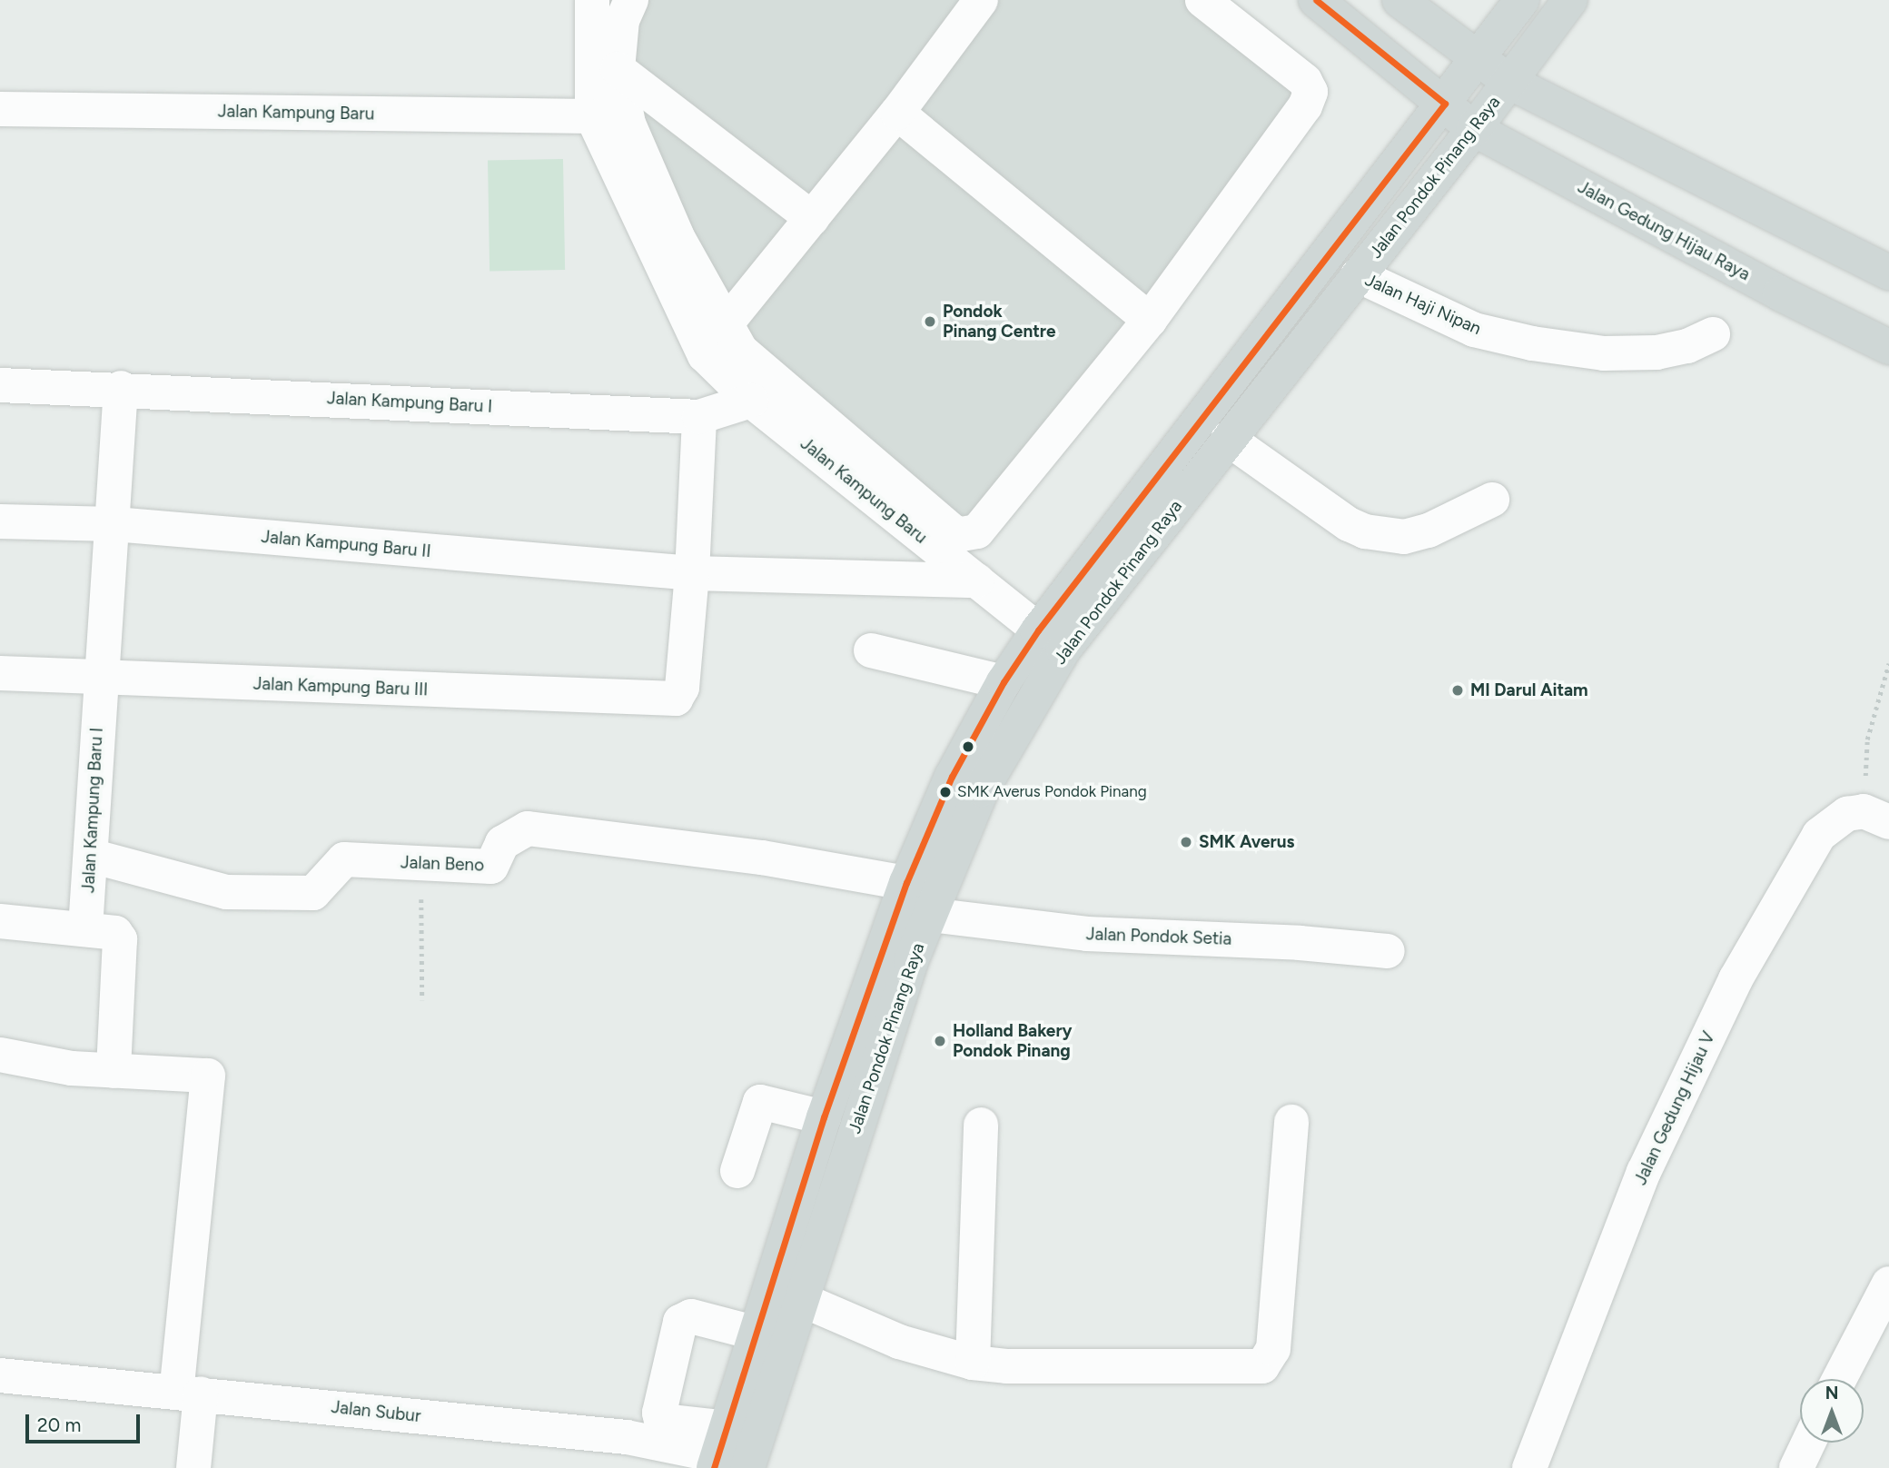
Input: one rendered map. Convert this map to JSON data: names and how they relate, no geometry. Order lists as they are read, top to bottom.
{
  "streets": {
    "main road": ["Jalan Pondok Pinang Raya", "Jalan Gedung Hijau Raya"],
    "street": [
      "Jalan Kampung Baru",
      "Jalan Haji Nipan",
      "Jalan Kampung Baru I",
      "Jalan Kampung Baru II",
      "Jalan Kampung Baru III",
      "Jalan Beno",
      "Jalan Pondok Setia",
      "Jalan Gedung Hijau V",
      "Jalan Subur"
    ]
  },
  "crossings": [
    ["Jalan Kampung Baru", "Jalan Pondok Pinang Raya"],
    ["Jalan Pondok Pinang Raya", "Jalan Gedung Hijau Raya"],
    ["Jalan Pondok Pinang Raya", "Jalan Haji Nipan"],
    ["Jalan Pondok Pinang Raya", "Jalan Beno"],
    ["Jalan Pondok Pinang Raya", "Jalan Pondok Setia"],
    ["Jalan Pondok Pinang Raya", "Jalan Subur"],
    ["Jalan Kampung Baru I", "Jalan Kampung Baru II"],
    ["Jalan Kampung Baru I", "Jalan Kampung Baru III"],
    ["Jalan Kampung Baru I", "Jalan Beno"],
    ["Jalan Kampung Baru II", "Jalan Kampung Baru III"]
  ],
  "places": [
    "Pondok Pinang Centre",
    "MI Darul Aitam",
    "SMK Averus Pondok Pinang",
    "SMK Averus",
    "Holland Bakery Pondok Pinang"
  ],
  "scale_bar": "20 m",
  "north": "top"
}
